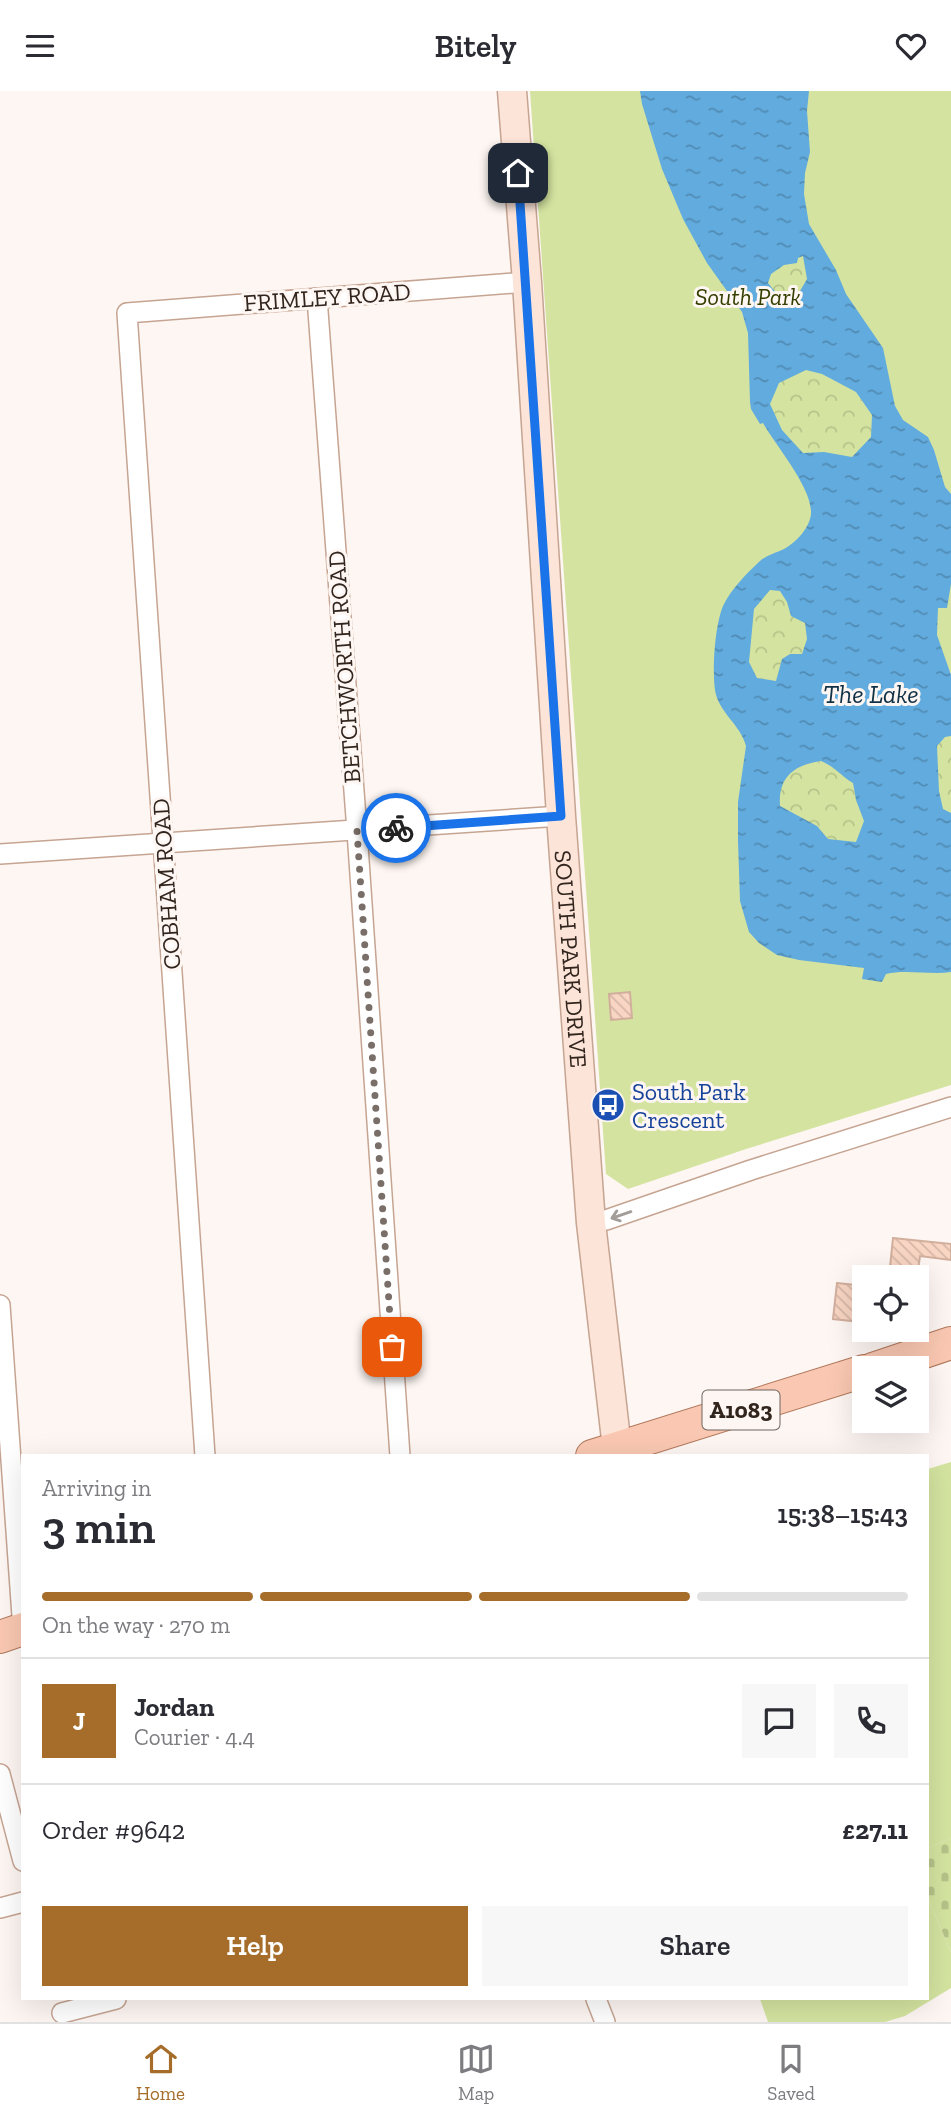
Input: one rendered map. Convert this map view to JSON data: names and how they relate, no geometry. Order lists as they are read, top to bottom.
{
  "streets": {
    "main road": ["A1083"],
    "street": [
      "FRIMLEY ROAD",
      "BETCHWORTH ROAD",
      "COBHAM ROAD",
      "SOUTH PARK DRIVE"
    ]
  },
  "crossings": [
    ["FRIMLEY ROAD", "BETCHWORTH ROAD"],
    ["FRIMLEY ROAD", "COBHAM ROAD"],
    ["FRIMLEY ROAD", "SOUTH PARK DRIVE"],
    ["SOUTH PARK DRIVE", "A1083"]
  ],
  "water": ["The Lake"],
  "parks": ["South Park"],
  "places": {
    "bus stop": ["South Park Crescent"]
  },
  "page": {
    "header": "Bitely",
    "heading": ["3 min", "Arriving in", "15:38–15:43"],
    "panel": [
      "Jordan",
      "Courier · 4.4",
      "Order #9642",
      "£27.11"
    ],
    "bar": "On the way · 270 m",
    "round": "J",
    "buttons": ["Help", "Share"],
    "tabs": ["Home", "Map", "Saved"]
  }
}
